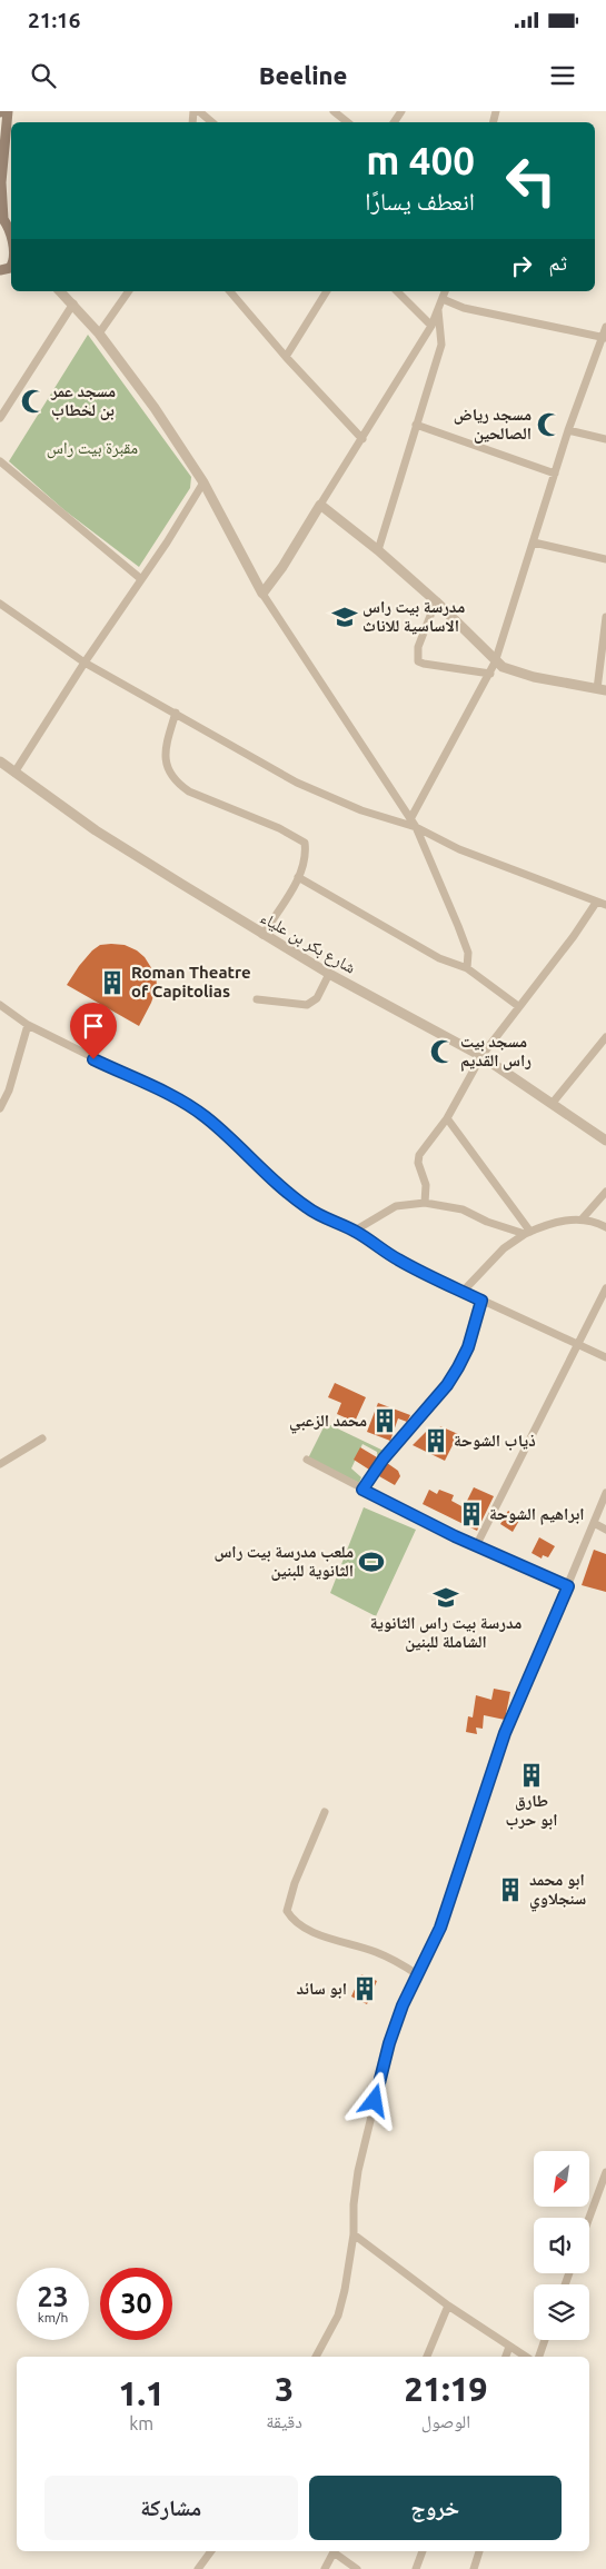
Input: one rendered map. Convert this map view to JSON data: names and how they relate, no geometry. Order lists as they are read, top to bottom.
{
  "streets": {
    "street": ["شارع بكر بن علياء"]
  },
  "parks": ["مقبرة بيت راس"],
  "places": {
    "mosque": ["مسجد عمر بن لخطاب", "مسجد رياض الصالحين", "مسجد بيت راس القديم"],
    "school or university": ["مدرسة بيت راس الاساسية للاناث", "مدرسة بيت راس الثانوية الشاملة للبنين"],
    "building": [
      "Roman Theatre of Capitolias",
      "محمد الزعبي",
      "ذياب الشوحة",
      "ابراهيم الشوحة",
      "طارق ابو حرب",
      "ابو محمد سنجلاوي",
      "ابو سائد"
    ],
    "sports": ["ملعب مدرسة بيت راس الثانوية للبنين"]
  },
  "north": "bottom left",
  "page": {
    "status": "21:16",
    "header": "Beeline",
    "turn": ["400 m", "انعطف يسارًا"],
    "then": "ثم",
    "speed": "23 km/h",
    "limit": "30",
    "eta": [
      "21:19",
      "الوصول",
      "3",
      "دقيقة",
      "1.1",
      "km"
    ],
    "buttons": ["خروج", "مشاركة"]
  }
}
